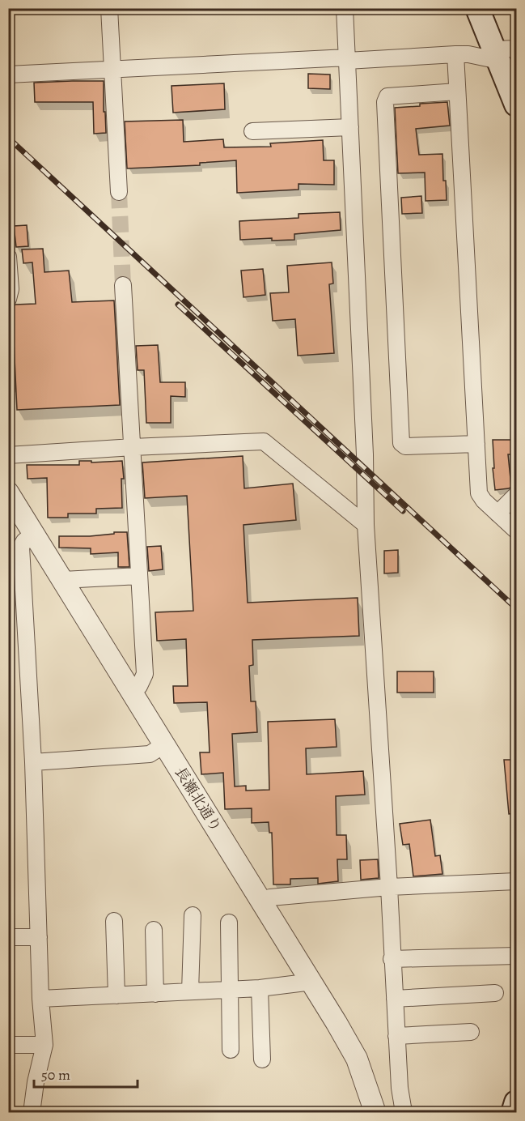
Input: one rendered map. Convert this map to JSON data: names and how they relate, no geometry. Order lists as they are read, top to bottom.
{
  "streets": {
    "street": ["長瀬北通り"]
  },
  "scale_bar": "50 m"
}
